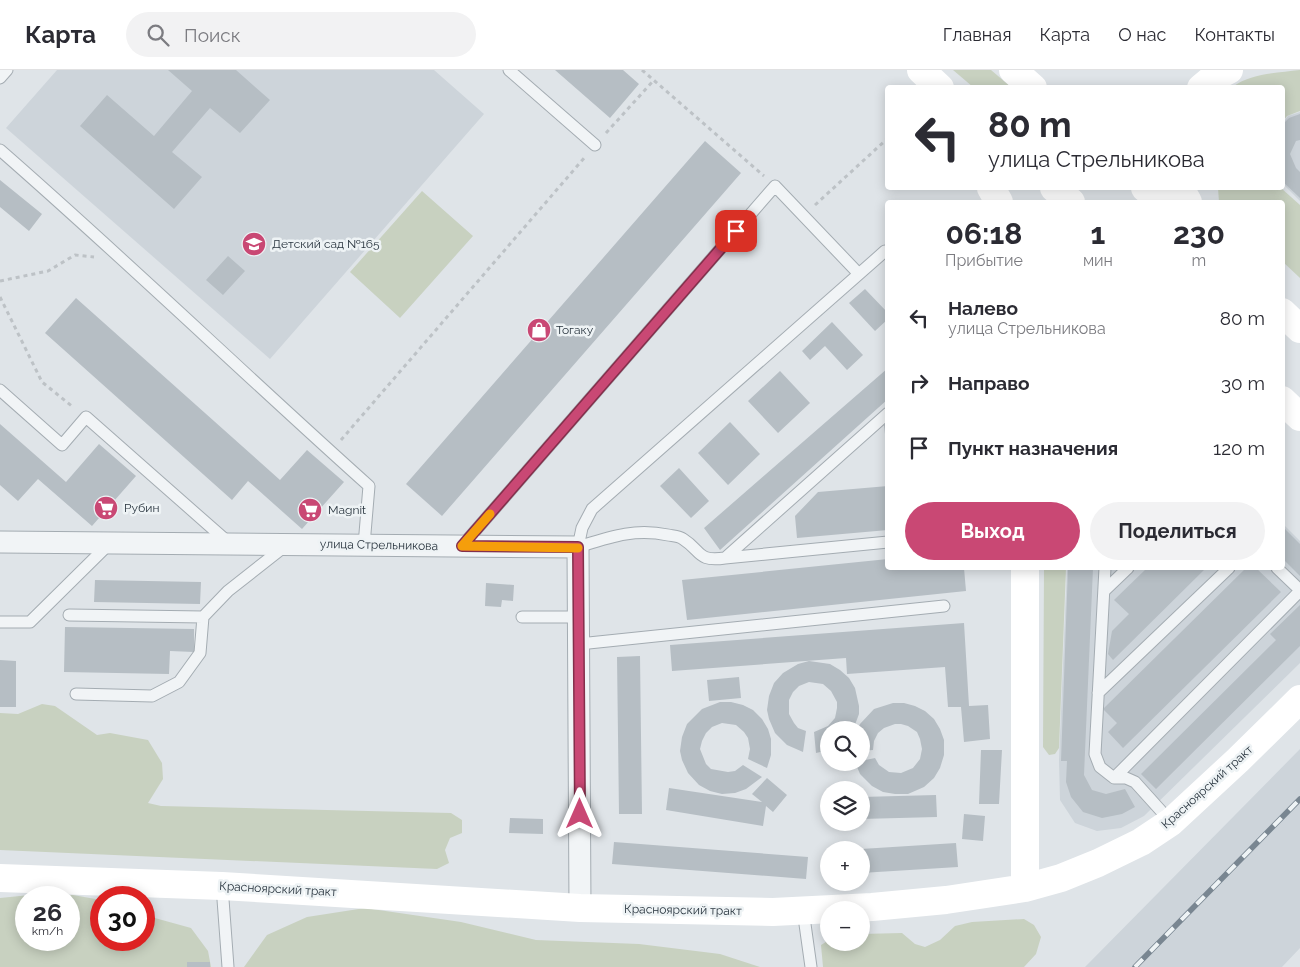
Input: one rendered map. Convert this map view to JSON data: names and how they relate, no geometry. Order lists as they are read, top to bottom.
{
  "streets": {
    "main road": ["Красноярский тракт"],
    "street": ["улица Стрельникова"]
  },
  "places": {
    "school or university": ["Детский сад №165"],
    "shop": ["Тогаку"],
    "supermarket": ["Рубин", "Magnit"]
  },
  "page": {
    "header": "Карта",
    "search": "Поиск",
    "nav": [
      "Главная",
      "Карта",
      "О нас",
      "Контакты"
    ],
    "turn": ["80 m", "улица Стрельникова"],
    "eta": [
      "06:18",
      "Прибытие",
      "1",
      "мин",
      "230",
      "m"
    ],
    "list": [
      {
        "name": "Налево",
        "note": "улица Стрельникова",
        "value": "80 m"
      },
      {
        "name": "Направо",
        "value": "30 m"
      },
      {
        "name": "Пункт назначения",
        "value": "120 m"
      }
    ],
    "buttons": ["Выход", "Поделиться"],
    "map_buttons": ["+", "−"],
    "speed": "26 km/h",
    "limit": "30"
  }
}
